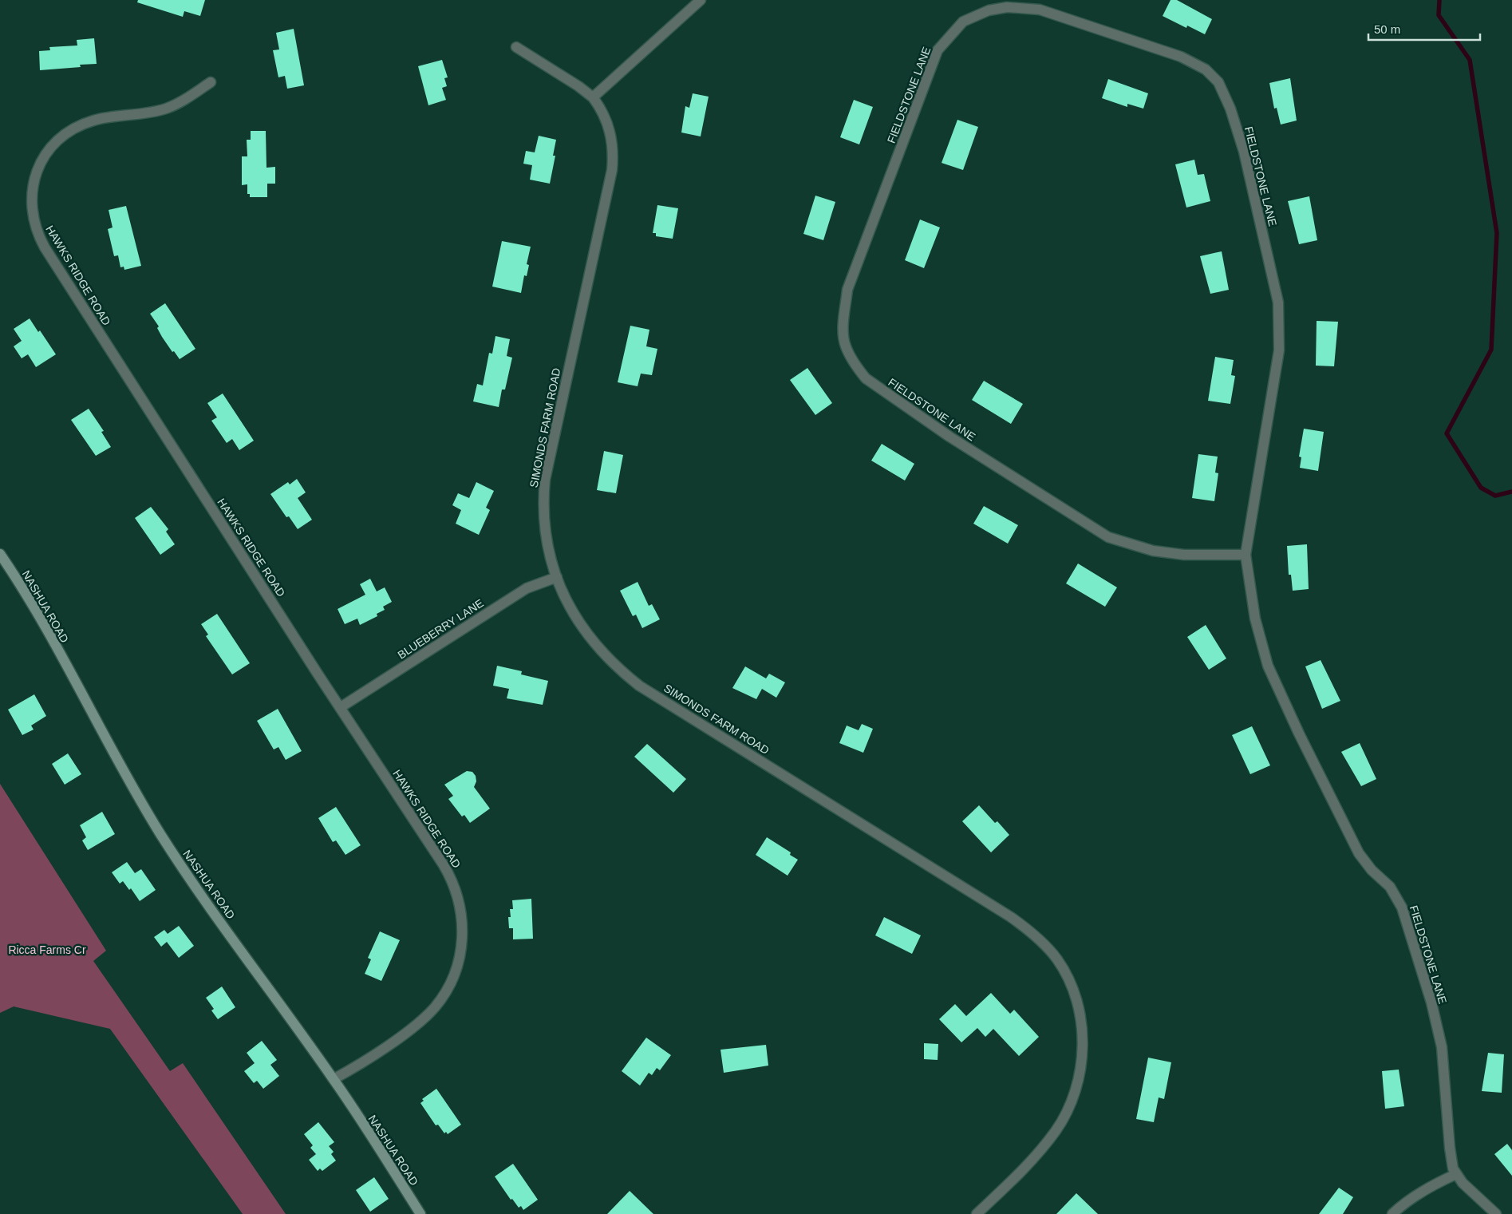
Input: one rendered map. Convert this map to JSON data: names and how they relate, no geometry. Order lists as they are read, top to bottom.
{
  "streets": {
    "main road": ["NASHUA ROAD"],
    "street": [
      "FIELDSTONE LANE",
      "HAWKS RIDGE ROAD",
      "SIMONDS FARM ROAD",
      "BLUEBERRY LANE"
    ]
  },
  "crossings": [
    ["HAWKS RIDGE ROAD", "NASHUA ROAD"],
    ["HAWKS RIDGE ROAD", "BLUEBERRY LANE"],
    ["SIMONDS FARM ROAD", "BLUEBERRY LANE"]
  ],
  "parks": ["Ricca Farms Cr"],
  "scale_bar": "50 m"
}
